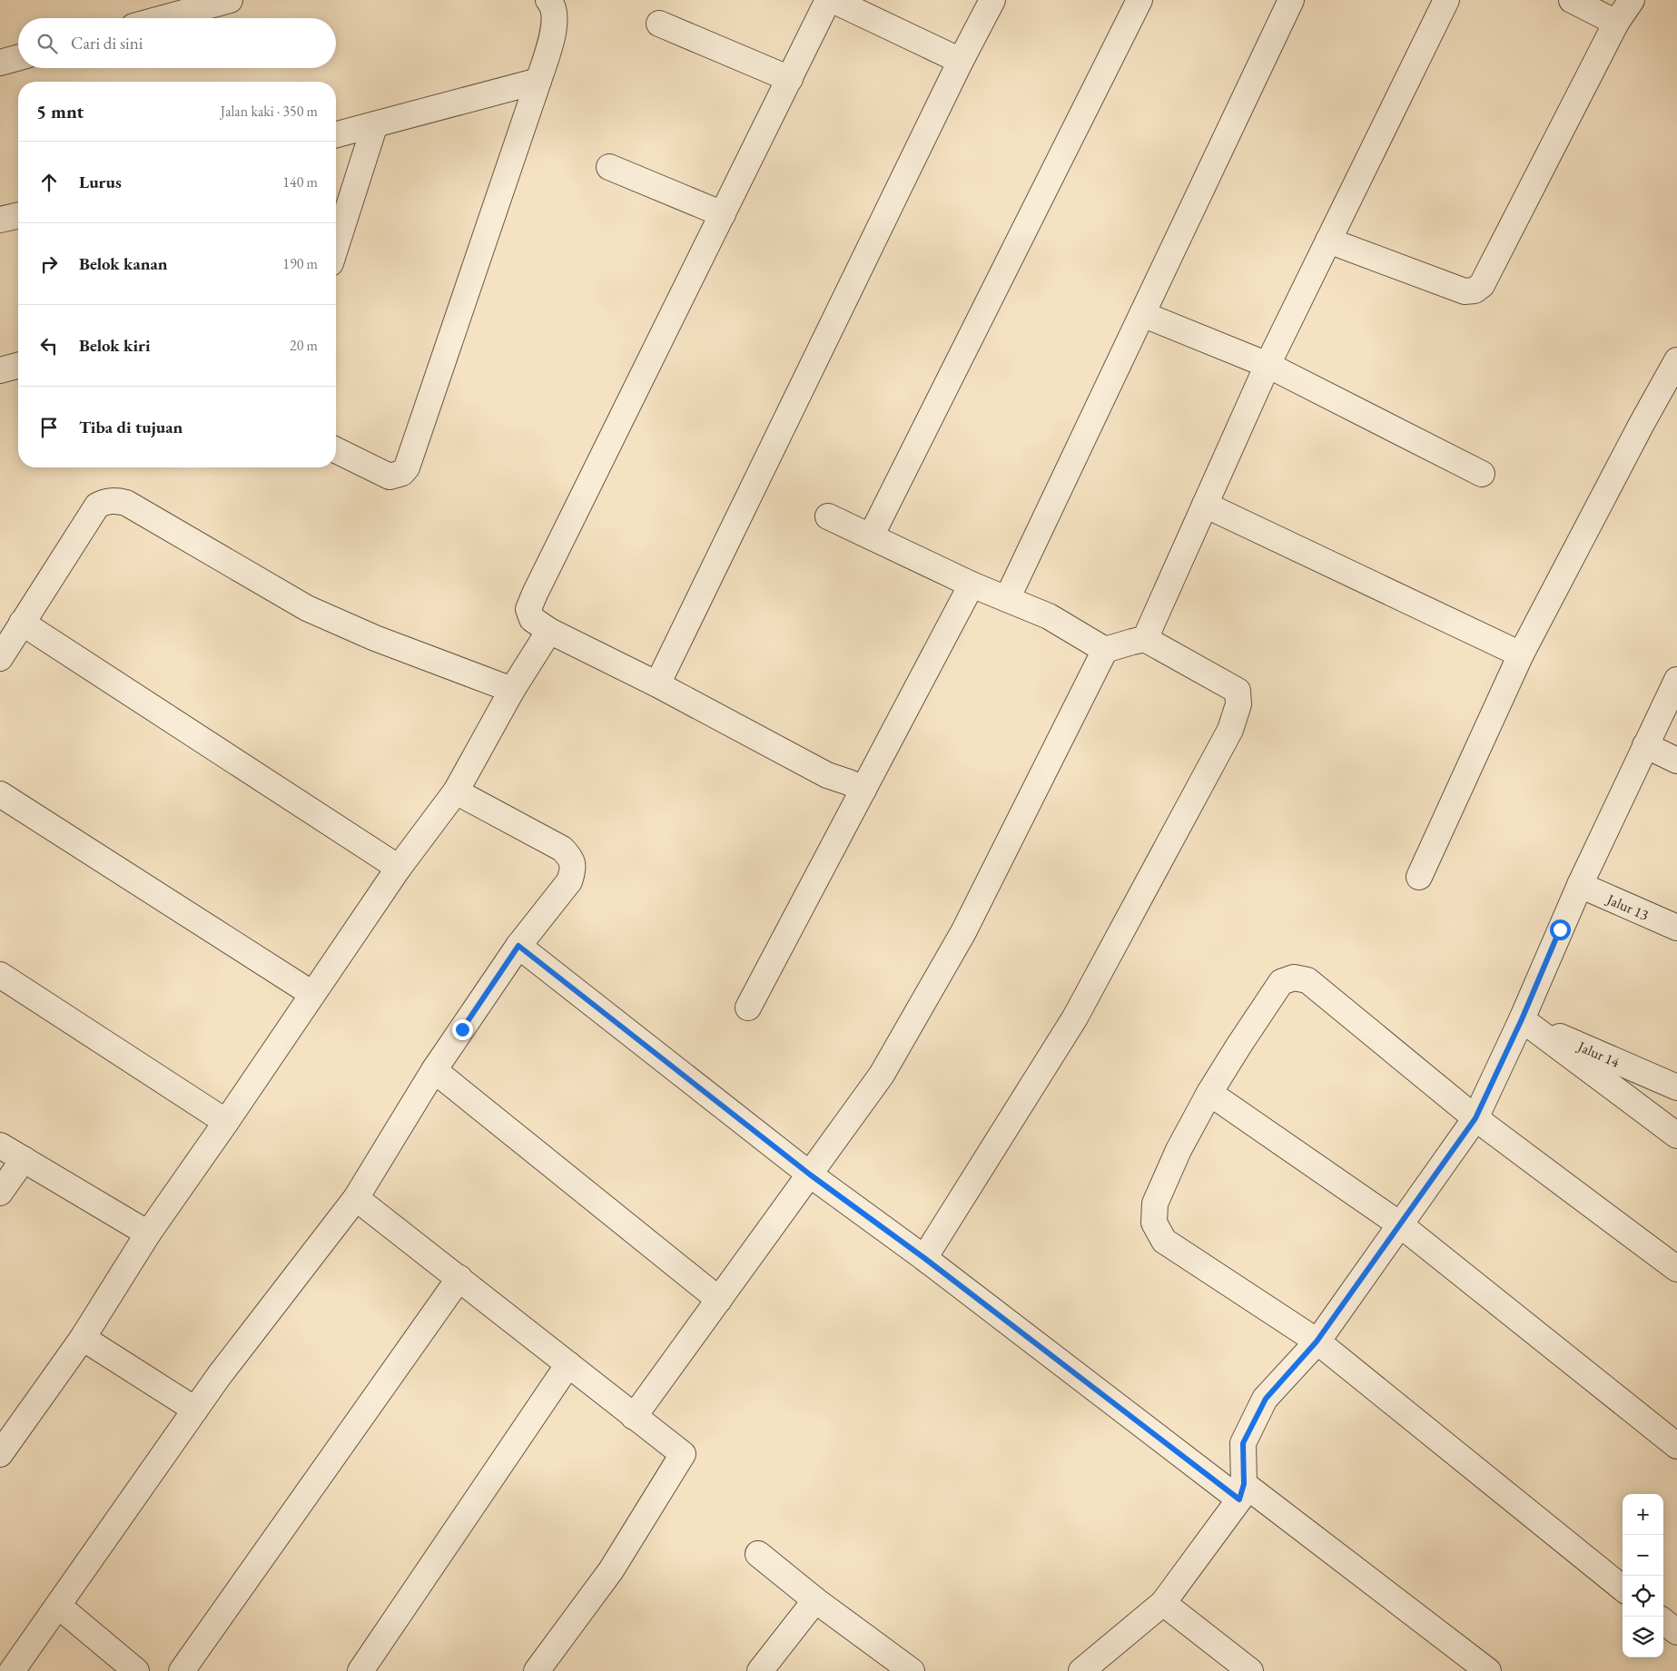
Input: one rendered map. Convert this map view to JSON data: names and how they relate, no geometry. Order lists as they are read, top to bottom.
{
  "streets": {
    "street": ["Jalur 13", "Jalur 14"]
  },
  "page": {
    "search": "Cari di sini",
    "heading": ["5 mnt", "Jalan kaki · 350 m"],
    "list": [
      ["Lurus", "140 m"],
      ["Belok kanan", "190 m"],
      ["Belok kiri", "20 m"],
      "Tiba di tujuan"
    ],
    "map_buttons": ["+", "−"]
  }
}
